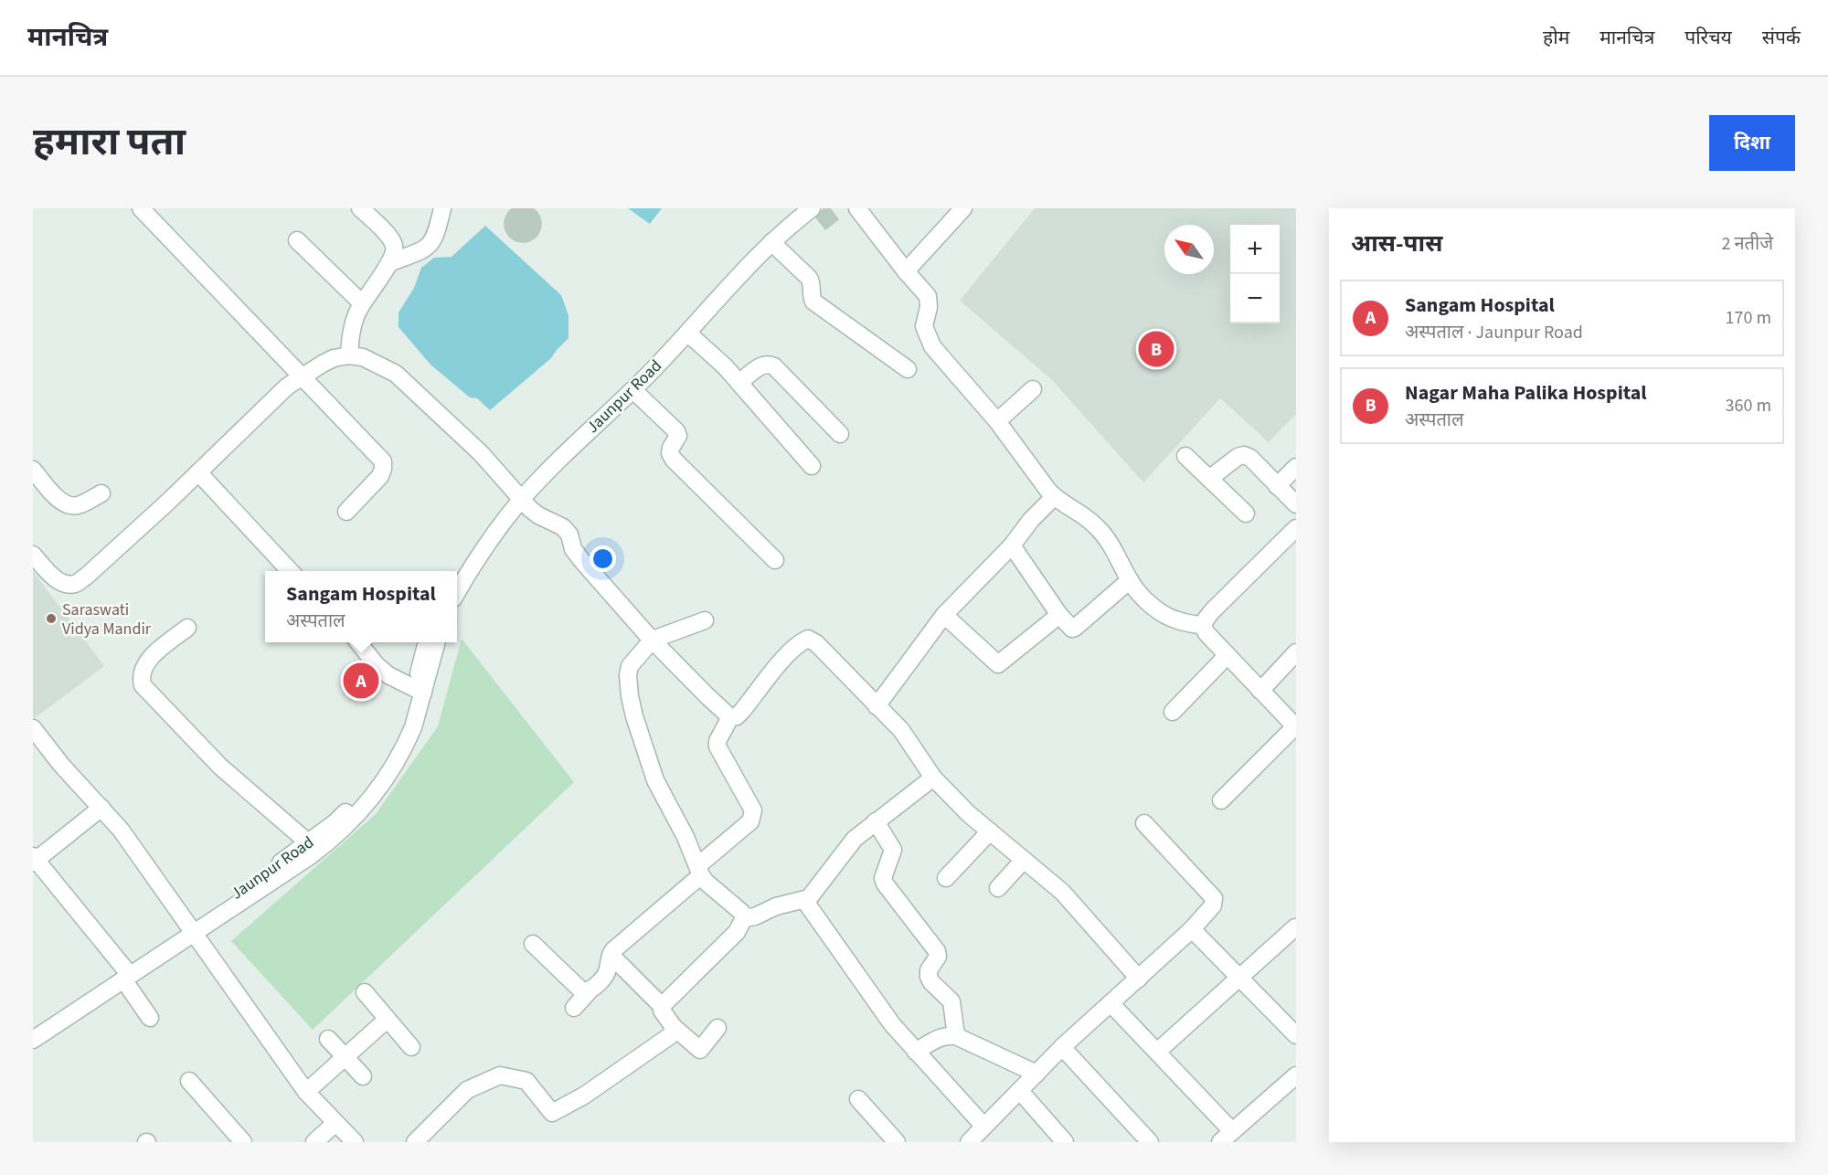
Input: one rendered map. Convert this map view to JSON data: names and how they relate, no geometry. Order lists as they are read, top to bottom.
{
  "streets": {
    "street": ["Jaunpur Road"]
  },
  "places": ["Saraswati Vidya Mandir"],
  "north": "top left",
  "page": {
    "header": "मानचित्र",
    "nav": [
      "होम",
      "मानचित्र",
      "परिचय",
      "संपर्क"
    ],
    "title": "हमारा पता",
    "buttons": "दिशा",
    "heading": ["आस-पास", "2 नतीजे"],
    "map_buttons": ["+", "−"],
    "list": [
      {
        "mark": "A",
        "name": "Sangam Hospital",
        "note": "अस्पताल · Jaunpur Road",
        "value": "170 m"
      },
      {
        "mark": "B",
        "name": "Nagar Maha Palika Hospital",
        "note": "अस्पताल",
        "value": "360 m"
      }
    ],
    "pins": ["B", "A"],
    "popup": ["Sangam Hospital", "अस्पताल"]
  }
}
